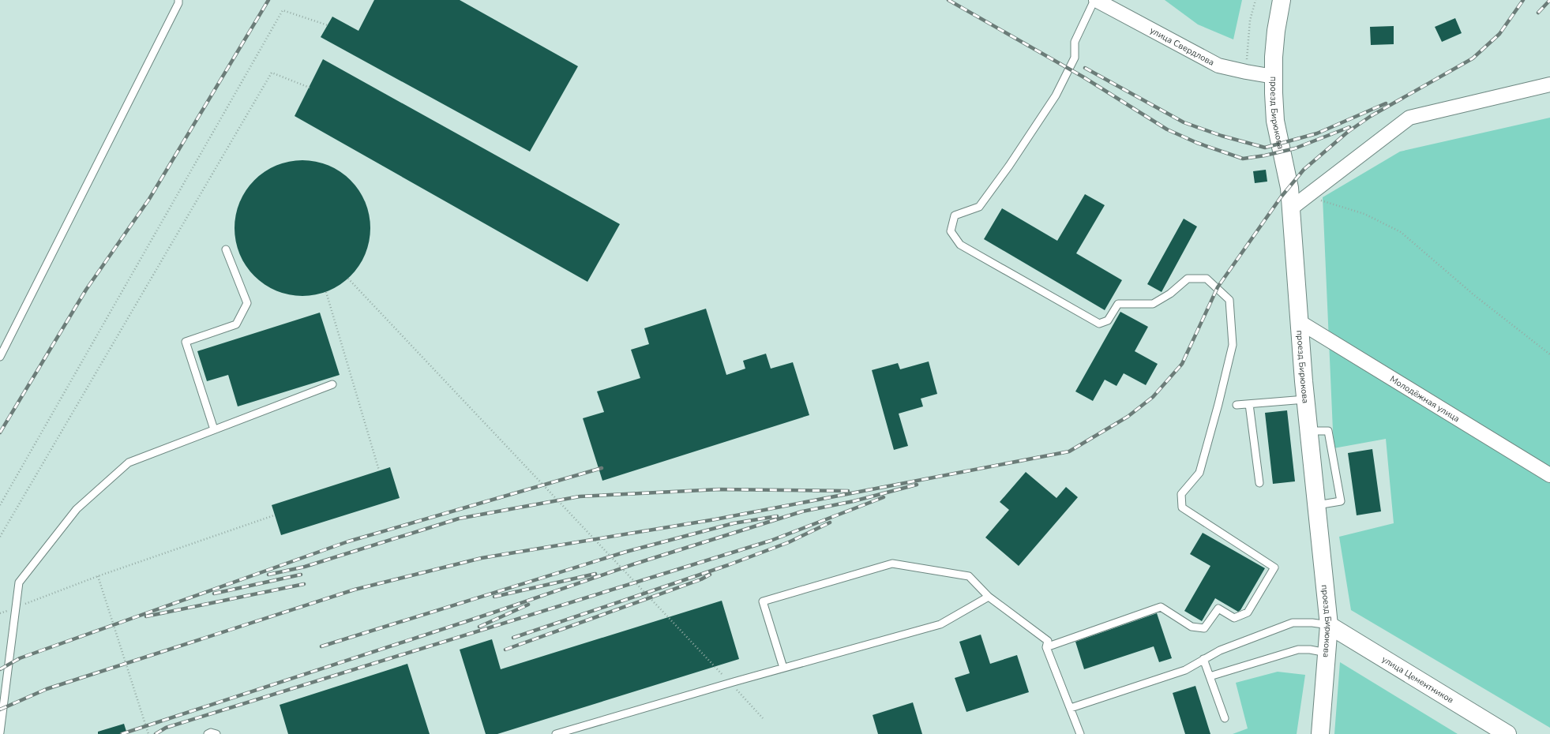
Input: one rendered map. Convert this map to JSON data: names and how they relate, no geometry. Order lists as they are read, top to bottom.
{
  "streets": {
    "street": [
      "улица Свердлова",
      "проезд Бирюкова",
      "Молодёжная улица",
      "улица Цементников"
    ]
  },
  "crossings": [
    ["улица Свердлова", "проезд Бирюкова"],
    ["проезд Бирюкова", "Молодёжная улица"],
    ["проезд Бирюкова", "улица Цементников"]
  ]
}
